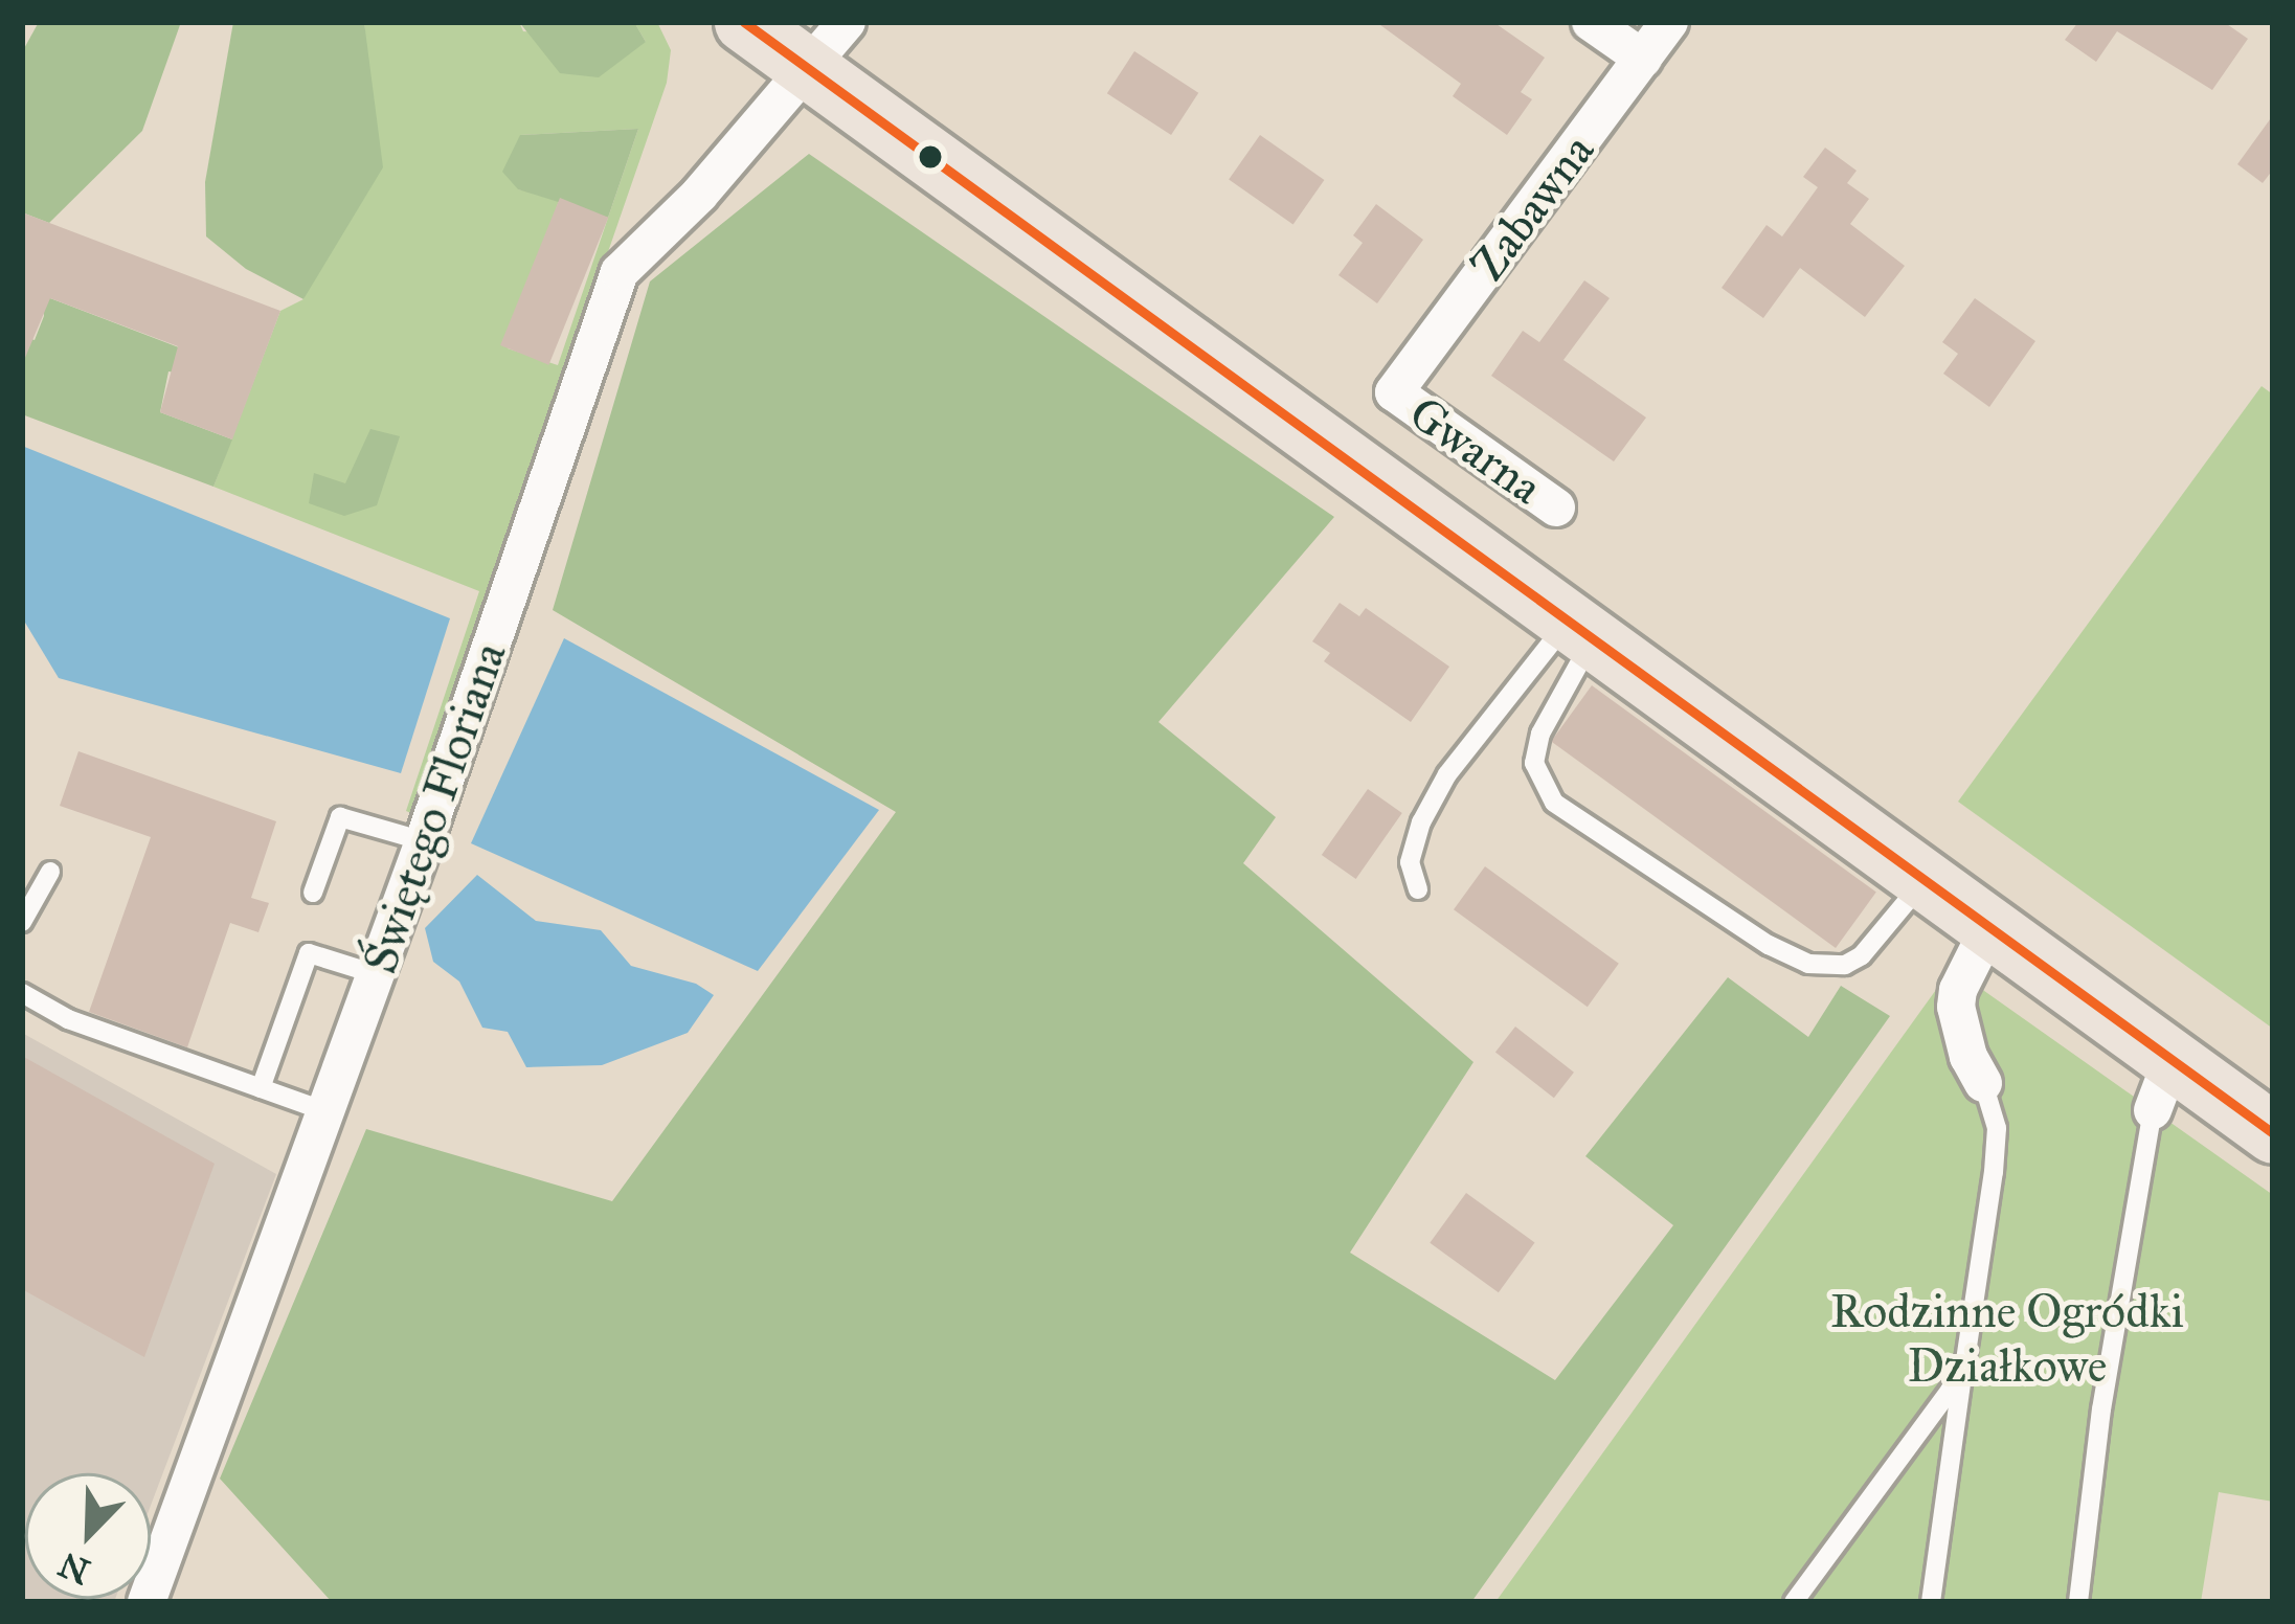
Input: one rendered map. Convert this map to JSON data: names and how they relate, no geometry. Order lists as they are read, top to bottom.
{
  "streets": {
    "street": ["Zabawna", "Gwarna", "Świętego Floriana"]
  },
  "crossings": [
    ["Zabawna", "Gwarna"]
  ],
  "parks": ["Rodzinne Ogródki Działkowe"],
  "north": "bottom left"
}
